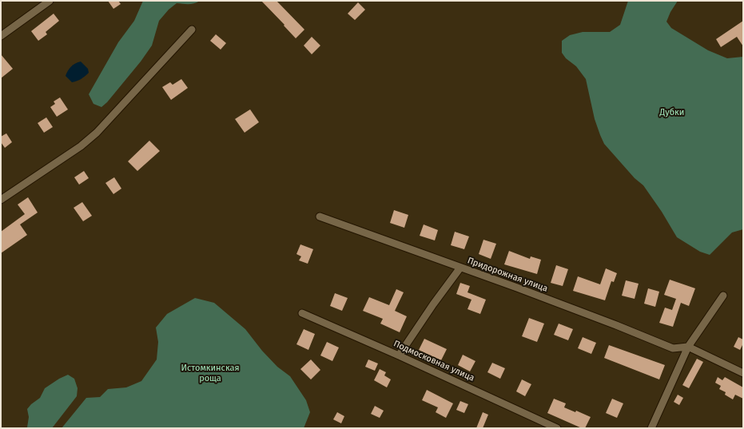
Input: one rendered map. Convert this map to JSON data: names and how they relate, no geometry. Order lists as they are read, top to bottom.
{
  "streets": {
    "street": ["Придорожная улица", "Подмосковная улица"]
  },
  "parks": ["Дубки", "Истомкинская роща"]
}
